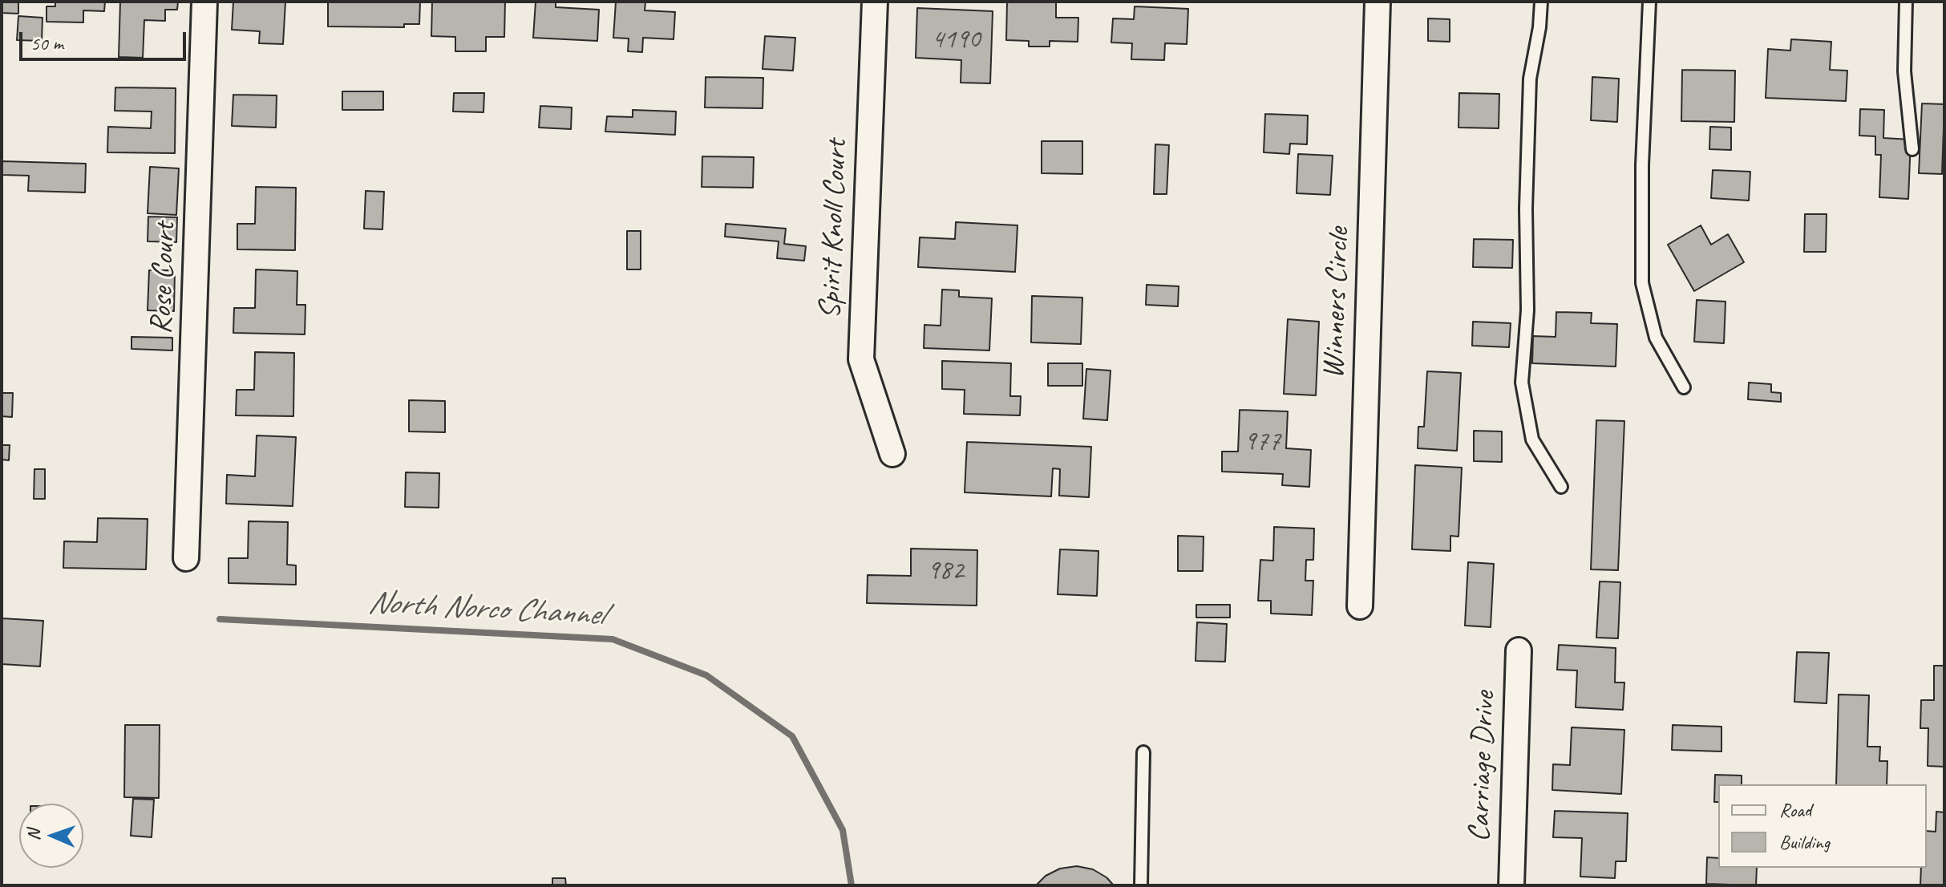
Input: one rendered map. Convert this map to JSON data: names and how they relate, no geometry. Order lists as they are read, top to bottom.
{
  "streets": {
    "street": [
      "Spirit Knoll Court",
      "Rose Court",
      "Winners Circle",
      "Carriage Drive"
    ]
  },
  "water": ["North Norco Channel"],
  "house_numbers": ["4190", "977", "982"],
  "legend": ["Road", "Building"],
  "scale_bar": "50 m",
  "north": "left"
}
